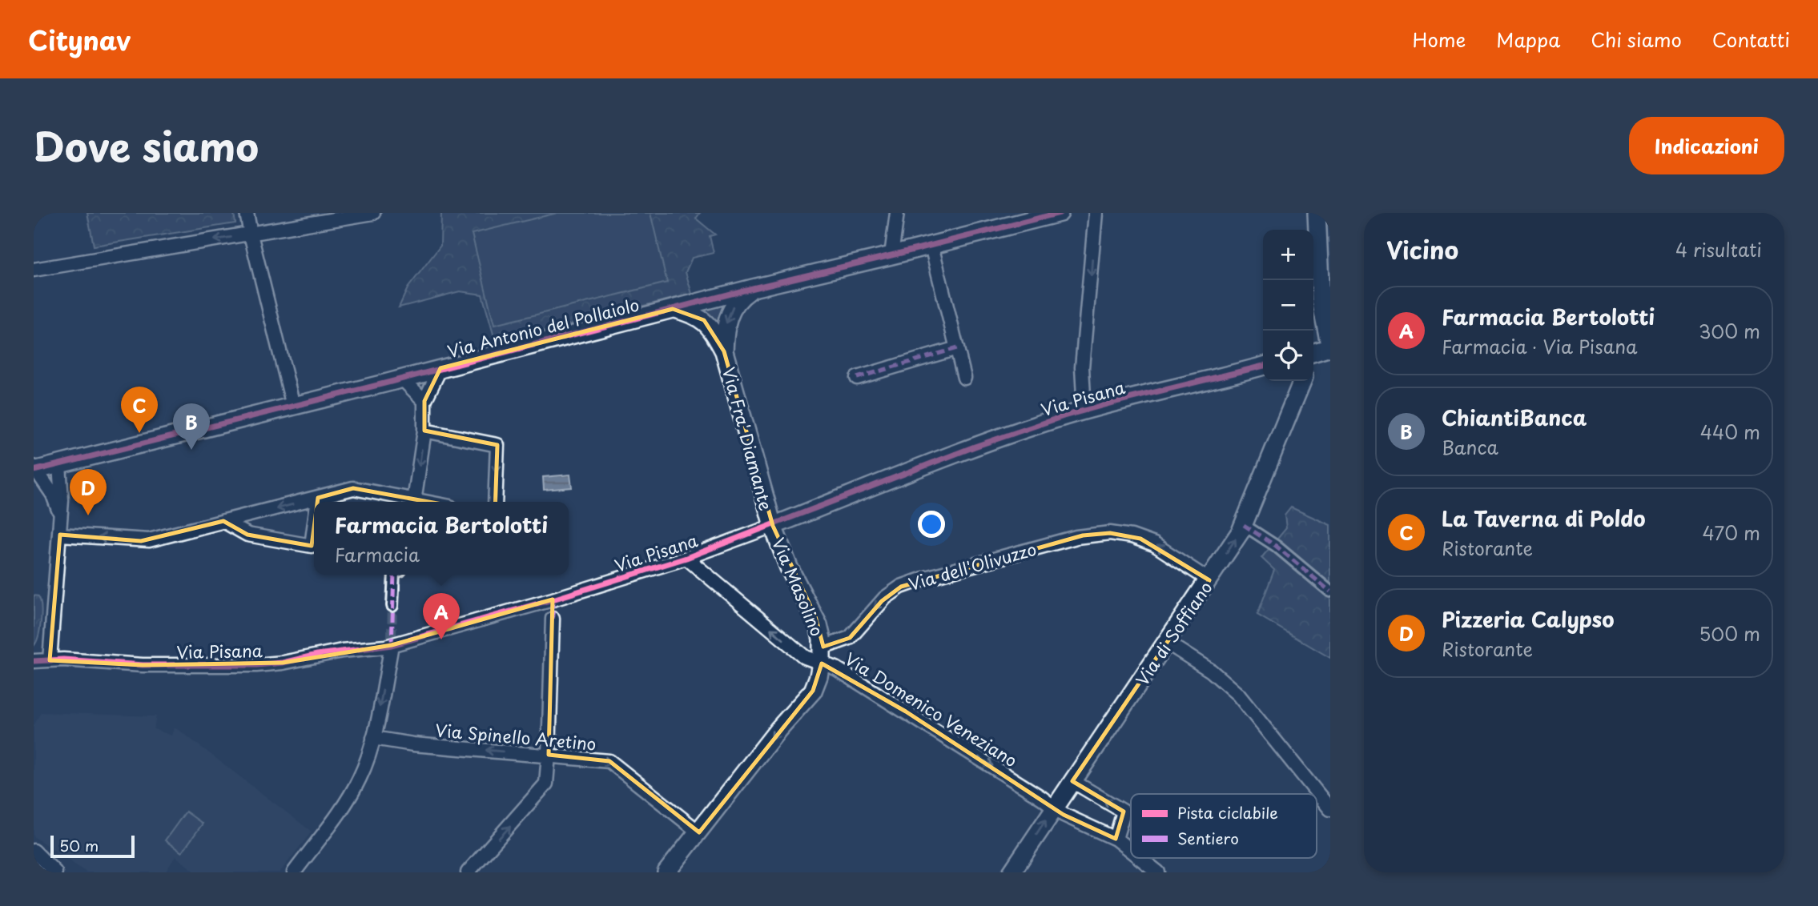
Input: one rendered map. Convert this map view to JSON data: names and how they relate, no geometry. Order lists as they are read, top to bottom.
{
  "streets": {
    "street": [
      "Via Antonio del Pollaiolo",
      "Via Pisana",
      "Via Fra' Diamante",
      "Via dell'Olivuzzo",
      "Via Masolino",
      "Via di Soffiano",
      "Via Domenico Veneziano",
      "Via Spinello Aretino"
    ]
  },
  "crossings": [
    ["Via Antonio del Pollaiolo", "Via Fra' Diamante"],
    ["Via Pisana", "Via Fra' Diamante"],
    ["Via Pisana", "Via Masolino"],
    ["Via Pisana", "Via Domenico Veneziano"],
    ["Via Fra' Diamante", "Via Masolino"],
    ["Via dell'Olivuzzo", "Via Masolino"],
    ["Via dell'Olivuzzo", "Via di Soffiano"],
    ["Via dell'Olivuzzo", "Via Domenico Veneziano"],
    ["Via Masolino", "Via Domenico Veneziano"],
    ["Via di Soffiano", "Via Domenico Veneziano"]
  ],
  "one_way": ["Via dell'Olivuzzo"],
  "legend": ["Pista ciclabile", "Sentiero"],
  "scale_bar": "50 m",
  "page": {
    "header": "Citynav",
    "nav": [
      "Home",
      "Mappa",
      "Chi siamo",
      "Contatti"
    ],
    "title": "Dove siamo",
    "buttons": "Indicazioni",
    "heading": ["Vicino", "4 risultati"],
    "map_buttons": ["+", "−"],
    "list": [
      {
        "mark": "A",
        "name": "Farmacia Bertolotti",
        "note": "Farmacia · Via Pisana",
        "value": "300 m"
      },
      {
        "mark": "B",
        "name": "ChiantiBanca",
        "note": "Banca",
        "value": "440 m"
      },
      {
        "mark": "C",
        "name": "La Taverna di Poldo",
        "note": "Ristorante",
        "value": "470 m"
      },
      {
        "mark": "D",
        "name": "Pizzeria Calypso",
        "note": "Ristorante",
        "value": "500 m"
      }
    ],
    "pins": [
      "C",
      "B",
      "D",
      "A"
    ],
    "popup": ["Farmacia Bertolotti", "Farmacia"],
    "scale": "50 m"
  }
}
